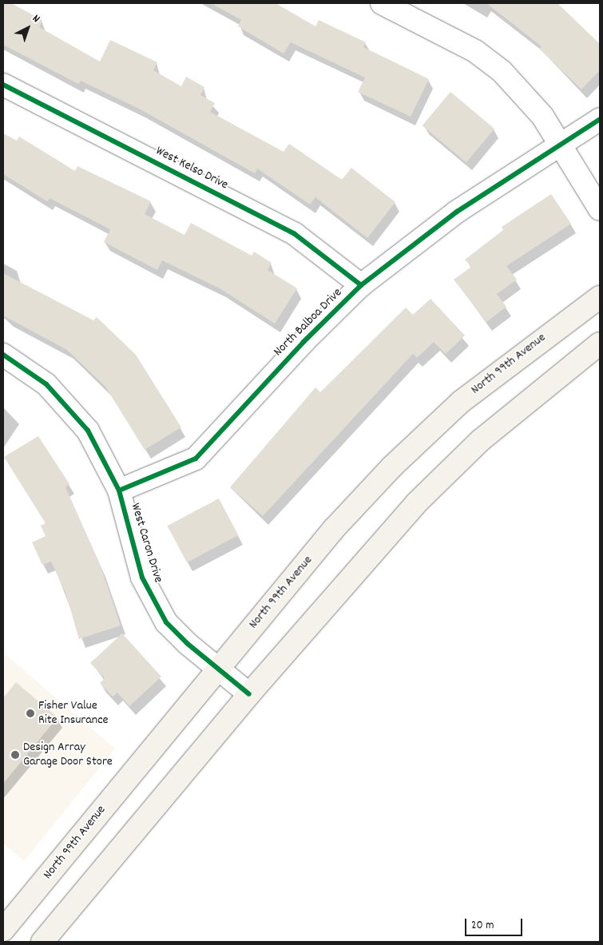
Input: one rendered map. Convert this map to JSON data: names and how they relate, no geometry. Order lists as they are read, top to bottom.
{
  "streets": {
    "main road": ["North 99th Avenue"],
    "street": ["West Kelso Drive", "North Balboa Drive", "West Caron Drive"]
  },
  "crossings": [
    ["West Kelso Drive", "North Balboa Drive"],
    ["North Balboa Drive", "West Caron Drive"],
    ["North 99th Avenue", "West Caron Drive"]
  ],
  "places": ["Fisher Value Rite Insurance", "Design Array Garage Door Store"],
  "scale_bar": "20 m",
  "north": "top right"
}
